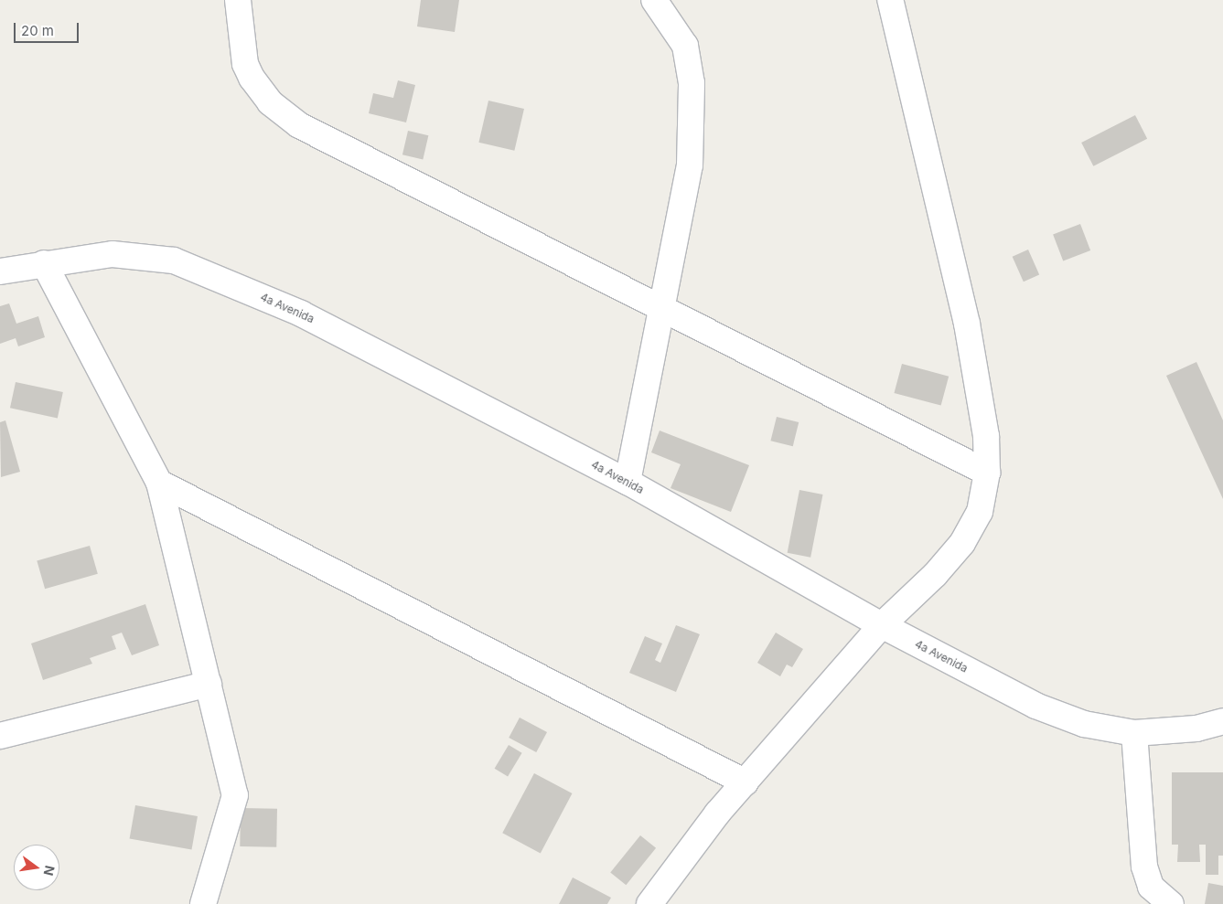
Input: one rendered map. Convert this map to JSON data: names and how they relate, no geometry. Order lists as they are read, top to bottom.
{
  "streets": {
    "street": ["4a Avenida"]
  },
  "scale_bar": "20 m",
  "north": "right"
}
